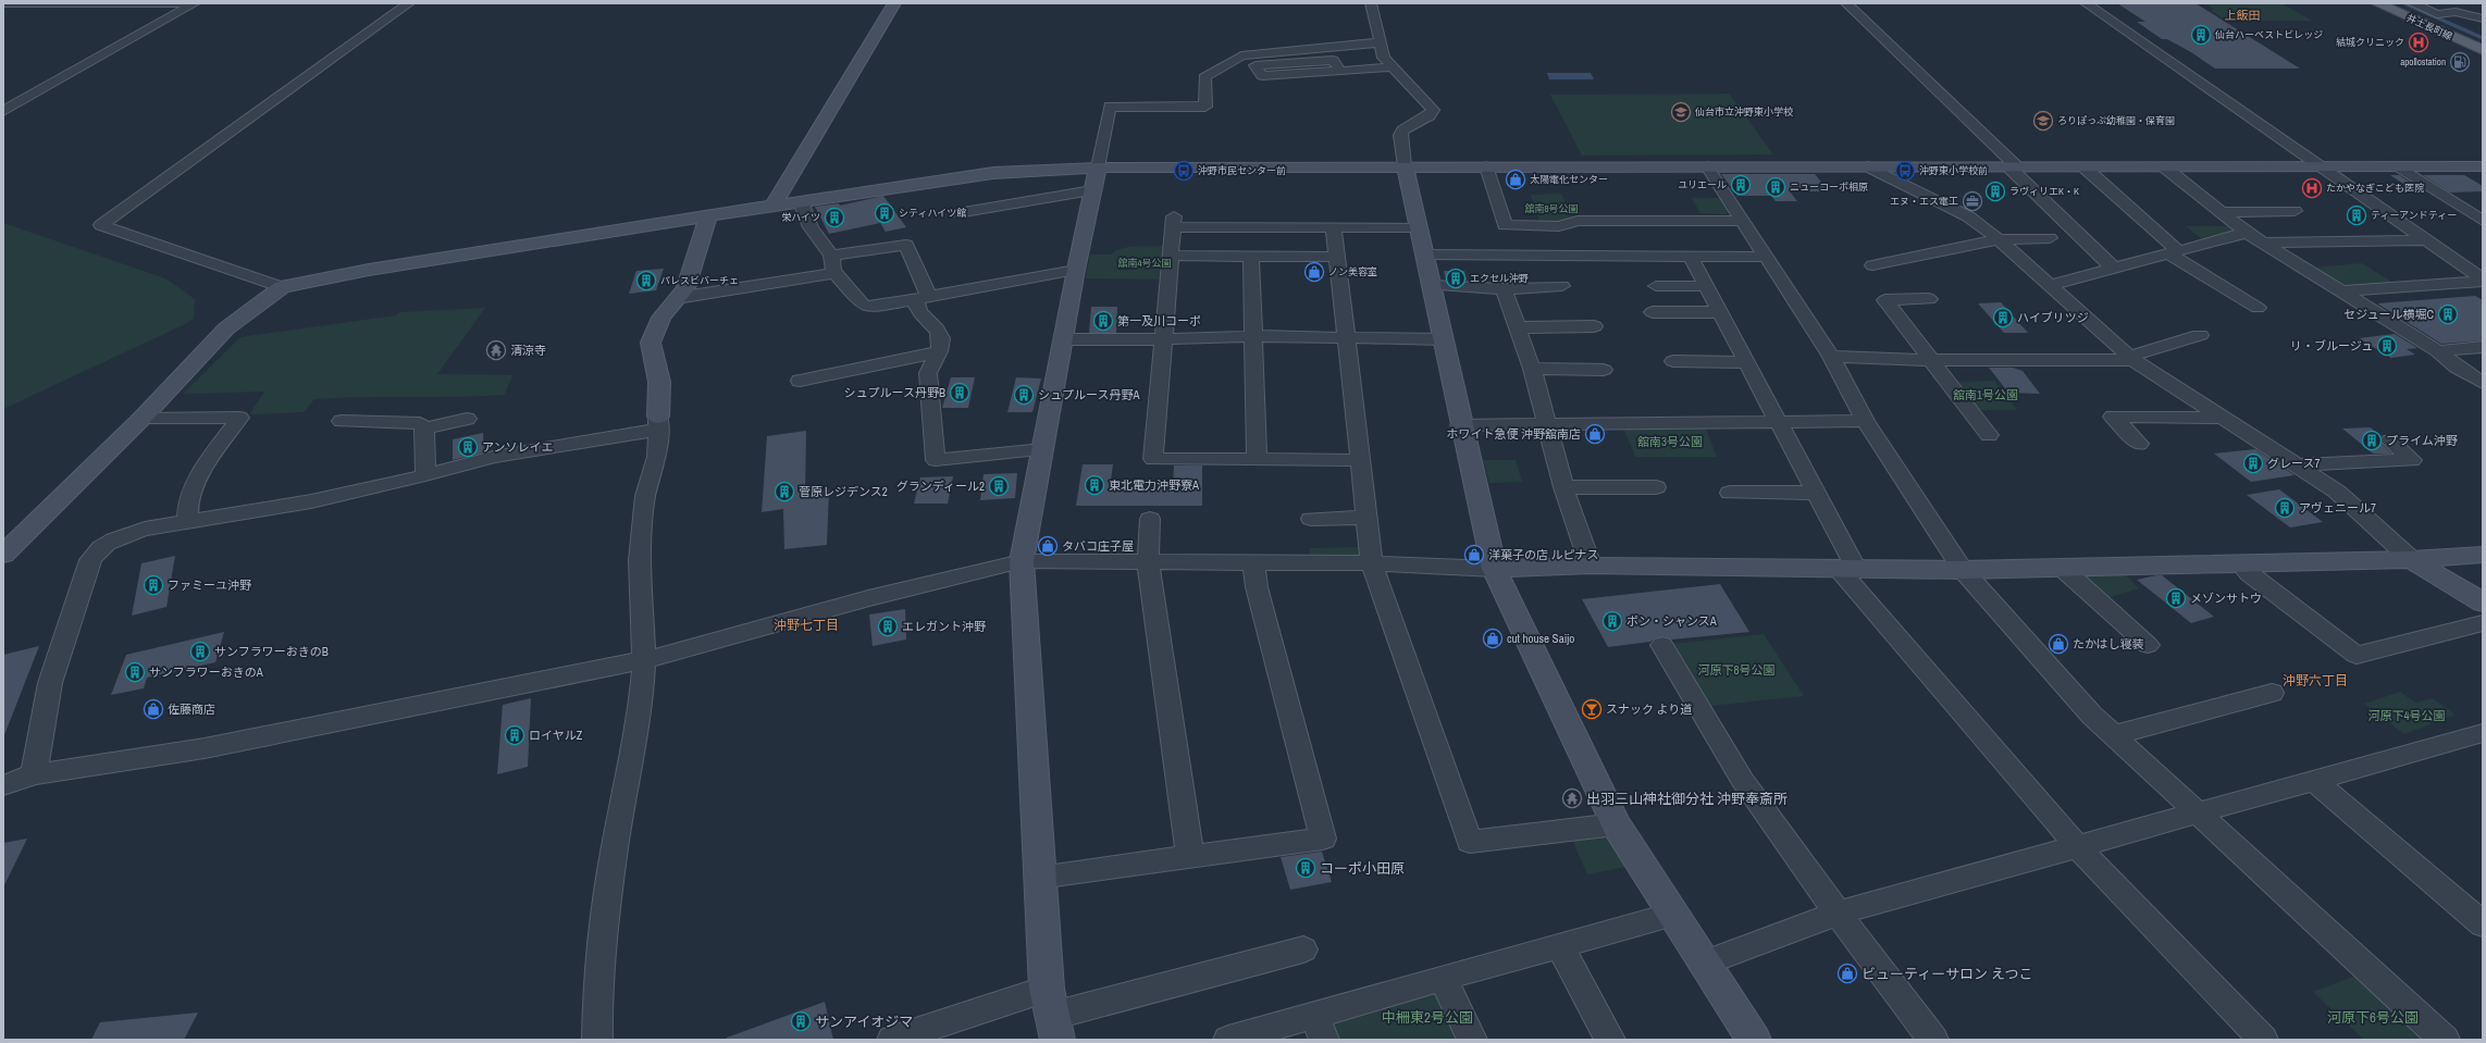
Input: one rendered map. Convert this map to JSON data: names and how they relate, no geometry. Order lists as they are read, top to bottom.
{
  "streets": {
    "main road": ["井土長町線"]
  },
  "districts": ["上飯田", "沖野七丁目", "沖野六丁目"],
  "parks": [
    "舘南8号公園",
    "舘南4号公園",
    "舘南1号公園",
    "舘南3号公園",
    "河原下8号公園",
    "河原下4号公園",
    "中柵東2号公園",
    "河原下6号公園"
  ],
  "places": {
    "building": [
      "仙台ハーベストビレッジ",
      "ユリエール",
      "ニューコーポ相原",
      "ラヴィリエK・K",
      "シティハイツ館",
      "ティーアンドティー",
      "栄ハイツ",
      "エクセル沖野",
      "パレスビバーチェ",
      "セジュール横堀C",
      "ハイブリツジ",
      "第一及川コーポ",
      "リ・ブルージュ",
      "シュプルース丹野B",
      "シュプルース丹野A",
      "プライム沖野",
      "アンソレイエ",
      "グレース7",
      "東北電力沖野寮A",
      "グランディール2",
      "菅原レジデンス2",
      "アヴェニール7",
      "ファミーユ沖野",
      "メゾンサトウ",
      "ボン・シャンスA",
      "エレガント沖野",
      "サンフラワーおきのB",
      "サンフラワーおきのA",
      "ロイヤルZ",
      "コーポ小田原",
      "サンアイオジマ"
    ],
    "hospital": ["結城クリニック", "たかやなぎこども医院"],
    "fuel station": ["apollostation"],
    "school or university": ["仙台市立沖野東小学校", "ろりぽっぷ幼稚園・保育園"],
    "bus stop": ["沖野市民センター前", "沖野東小学校前"],
    "shop": [
      "太陽電化センター",
      "ノン美容室",
      "ホワイト急便 沖野舘南店",
      "タバコ庄子屋",
      "洋菓子の店 ルピナス",
      "cut house Saijo",
      "たかはし寝装",
      "佐藤商店",
      "ビューティーサロン えつこ"
    ],
    "office": ["エヌ・エス電工"],
    "temple": ["清涼寺", "出羽三山神社御分社 沖野奉斎所"],
    "bar": ["スナック より道"]
  }
}
